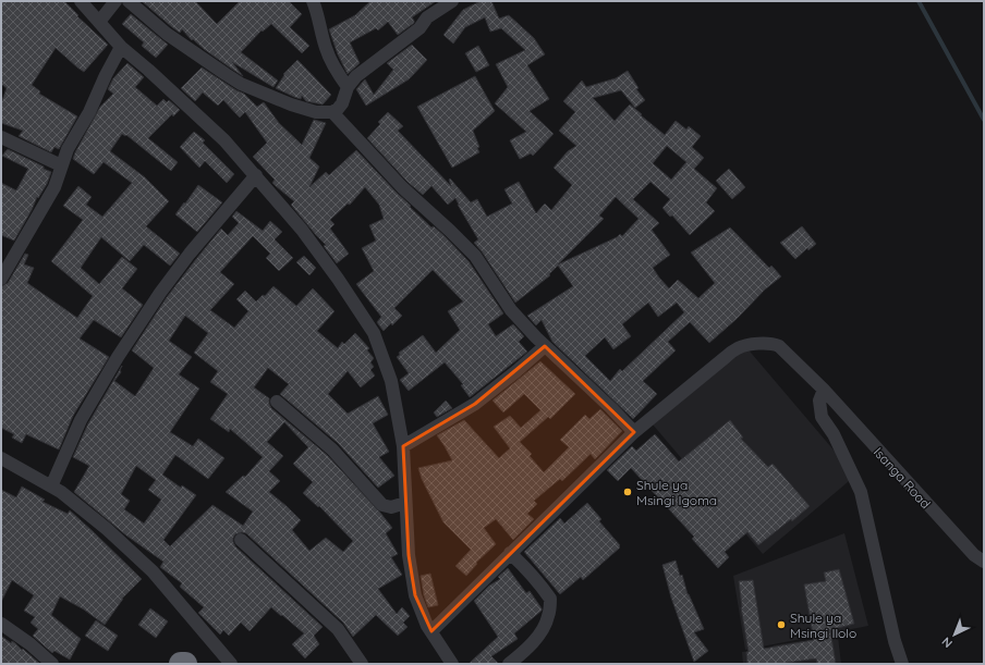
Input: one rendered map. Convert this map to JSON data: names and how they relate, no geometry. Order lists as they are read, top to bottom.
{
  "streets": {
    "street": ["Isanga Road"]
  },
  "places": ["Shule ya Msingi Igoma", "Shule ya Msingi Ilolo"],
  "north": "bottom left"
}
